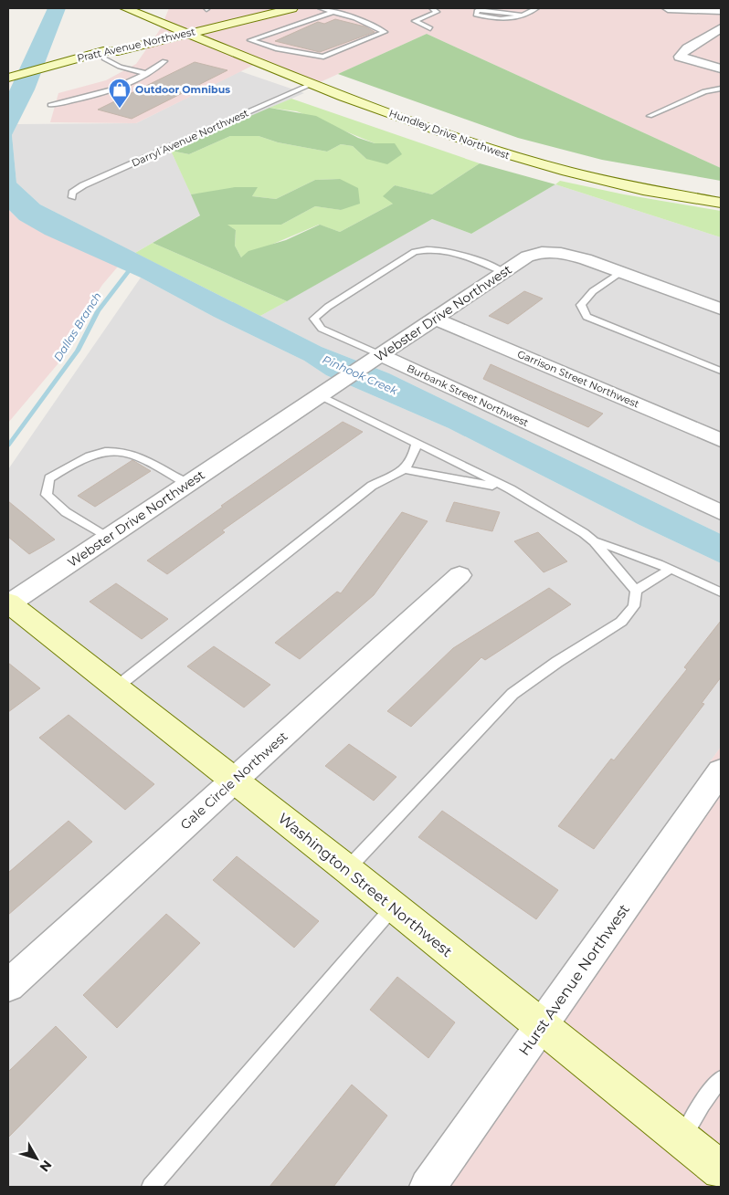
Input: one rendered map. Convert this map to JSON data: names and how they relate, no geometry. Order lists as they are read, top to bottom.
{
  "streets": {
    "main road": ["Pratt Avenue Northwest", "Hundley Drive Northwest", "Washington Street Northwest"],
    "street": [
      "Webster Drive Northwest",
      "Garrison Street Northwest",
      "Burbank Street Northwest",
      "Gale Circle Northwest",
      "Hurst Avenue Northwest"
    ],
    "lane": ["Darryl Avenue Northwest"]
  },
  "crossings": [
    ["Pratt Avenue Northwest", "Hundley Drive Northwest"],
    ["Hundley Drive Northwest", "Darryl Avenue Northwest"],
    ["Webster Drive Northwest", "Garrison Street Northwest"],
    ["Webster Drive Northwest", "Burbank Street Northwest"],
    ["Webster Drive Northwest", "Washington Street Northwest"],
    ["Gale Circle Northwest", "Washington Street Northwest"],
    ["Washington Street Northwest", "Hurst Avenue Northwest"]
  ],
  "water": ["Dallas Branch", "Pinhook Creek"],
  "places": {
    "shop": ["Outdoor Omnibus"]
  },
  "north": "bottom right"
}
